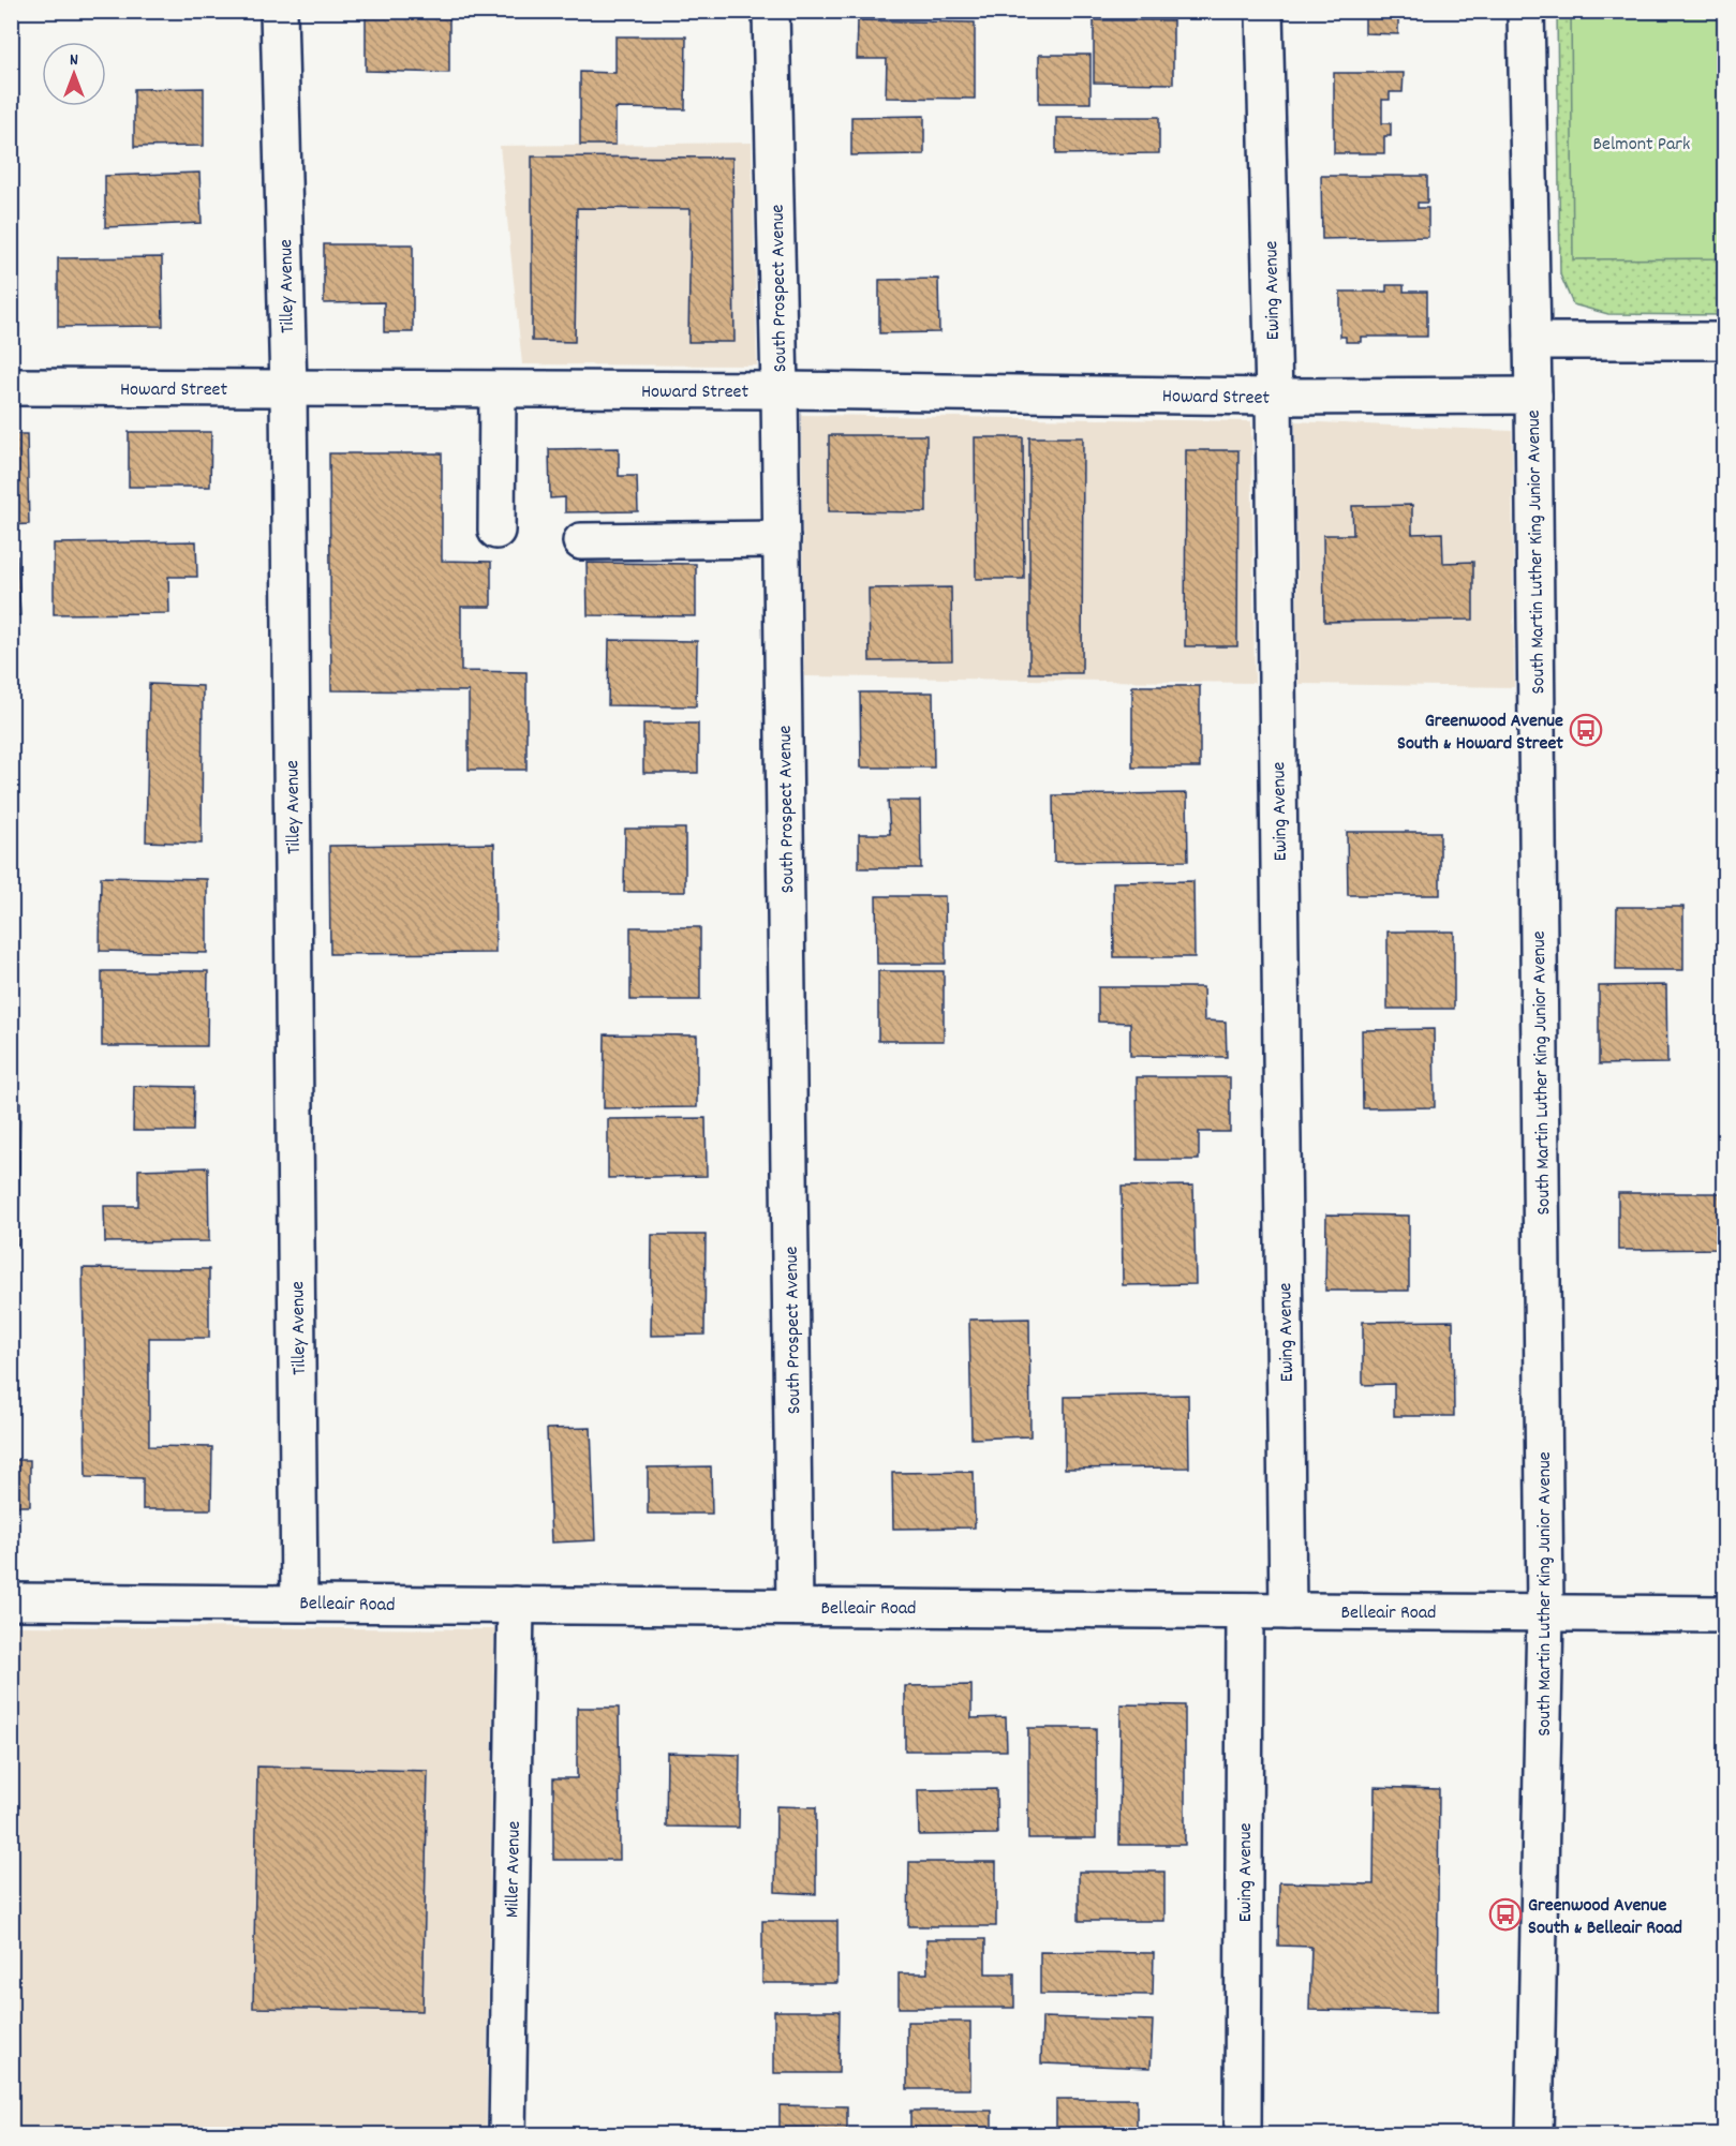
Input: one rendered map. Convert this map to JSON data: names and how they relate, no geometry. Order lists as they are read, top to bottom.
{
  "streets": {
    "street": [
      "Tilley Avenue",
      "South Prospect Avenue",
      "Ewing Avenue",
      "Howard Street",
      "South Martin Luther King Junior Avenue",
      "Belleair Road",
      "Miller Avenue"
    ]
  },
  "crossings": [
    ["Tilley Avenue", "Howard Street"],
    ["Tilley Avenue", "Belleair Road"],
    ["South Prospect Avenue", "Howard Street"],
    ["South Prospect Avenue", "Belleair Road"],
    ["Ewing Avenue", "Howard Street"],
    ["Ewing Avenue", "Belleair Road"],
    ["Howard Street", "South Martin Luther King Junior Avenue"],
    ["South Martin Luther King Junior Avenue", "Belleair Road"],
    ["Belleair Road", "Miller Avenue"]
  ],
  "parks": ["Belmont Park"],
  "places": {
    "bus stop": ["Greenwood Avenue South & Howard Street", "Greenwood Avenue South & Belleair Road"]
  },
  "north": "top"
}
